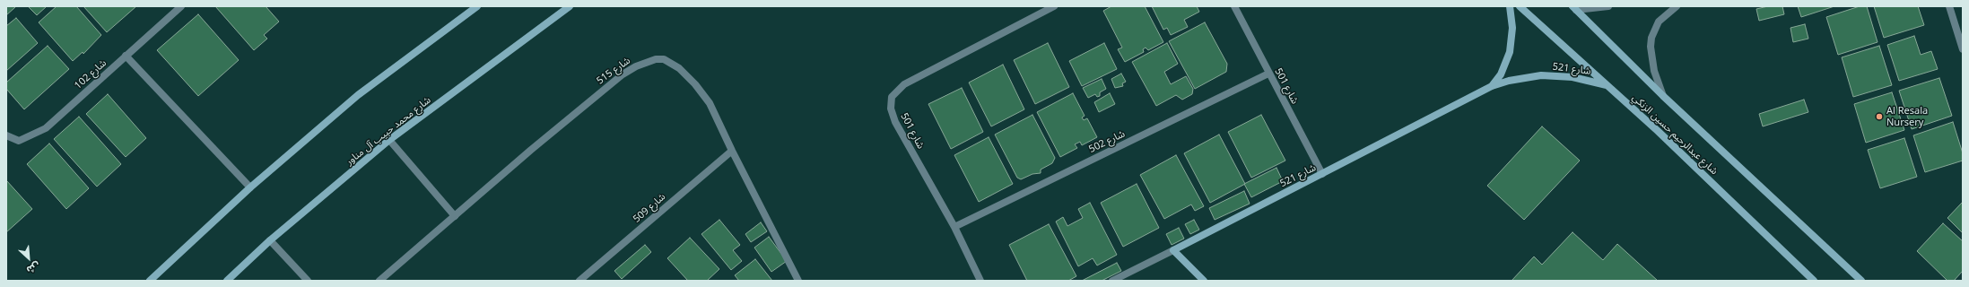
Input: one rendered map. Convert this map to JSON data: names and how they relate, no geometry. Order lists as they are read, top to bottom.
{
  "streets": {
    "street": [
      "شارع 521",
      "شارع 515",
      "شارع 102",
      "شارع 501",
      "شارع محمد حبيب آل مناور",
      "شارع عبدالرحيم حسين الزنكي",
      "شارع 502",
      "شارع 509"
    ]
  },
  "crossings": [
    ["شارع 521", "شارع 501"],
    ["شارع 521", "شارع عبدالرحيم حسين الزنكي"],
    ["شارع 515", "شارع 509"],
    ["شارع 501", "شارع 502"]
  ],
  "places": ["Al Resala Nursery"],
  "north": "bottom right"
}
